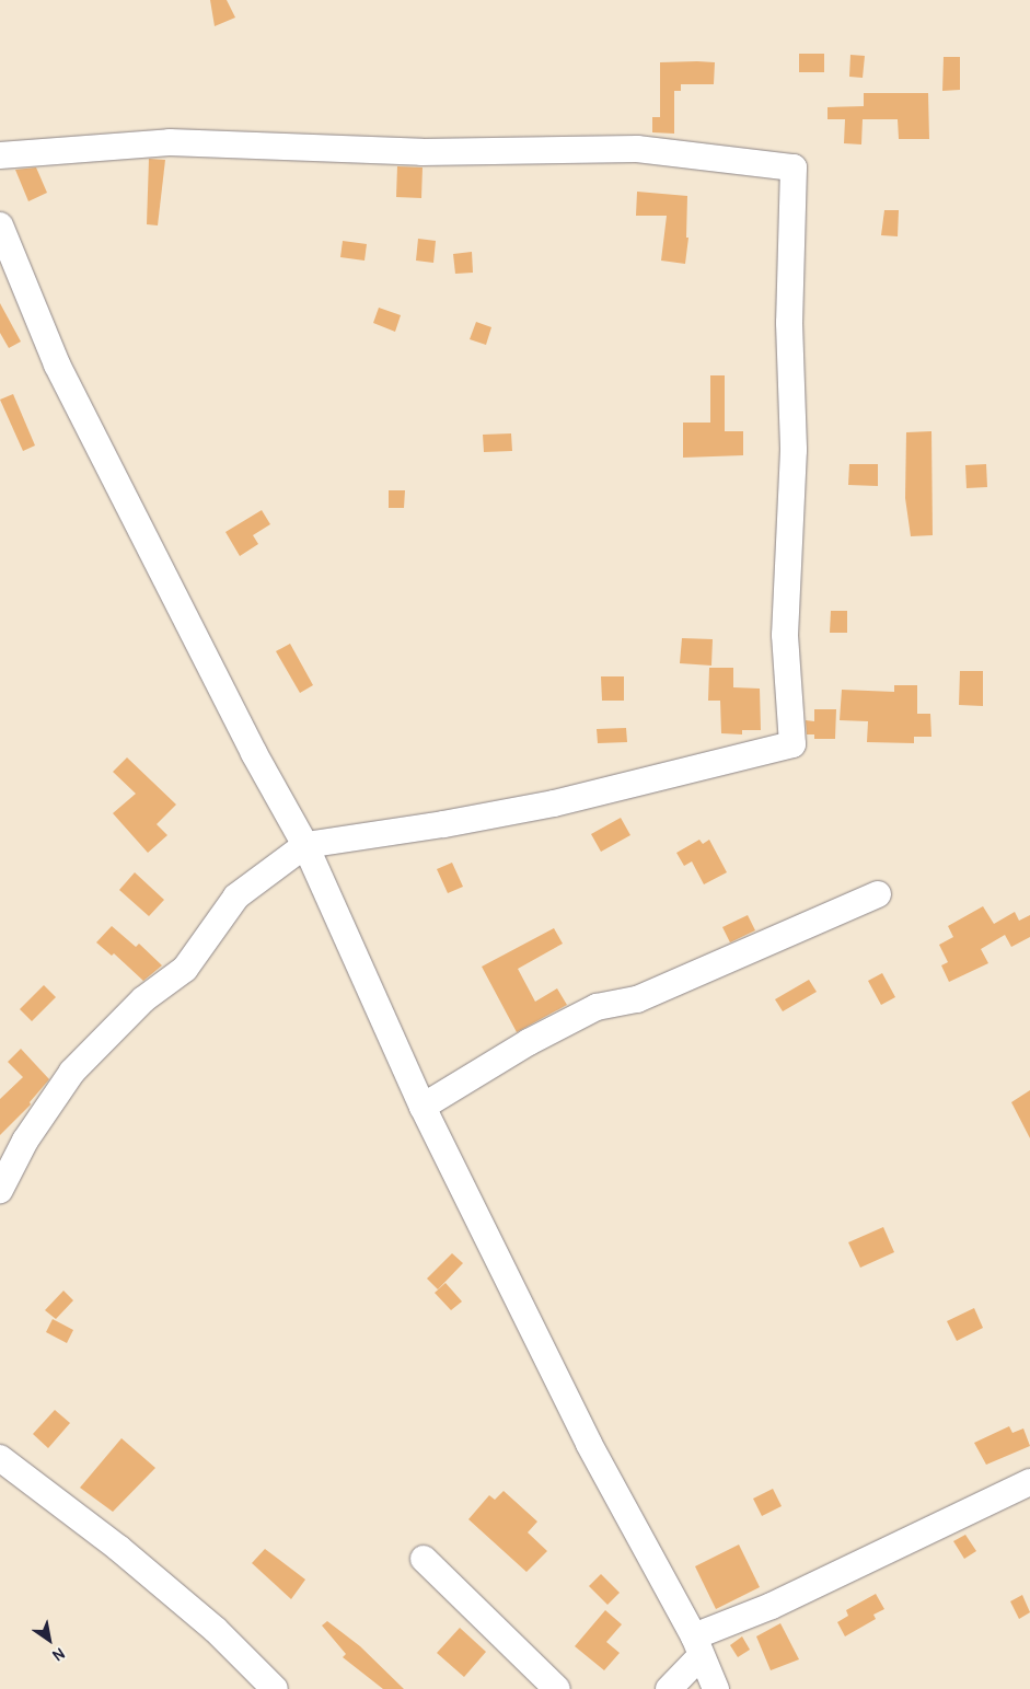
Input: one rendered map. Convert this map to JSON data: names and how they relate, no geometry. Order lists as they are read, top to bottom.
{
  "north": "bottom right"
}
